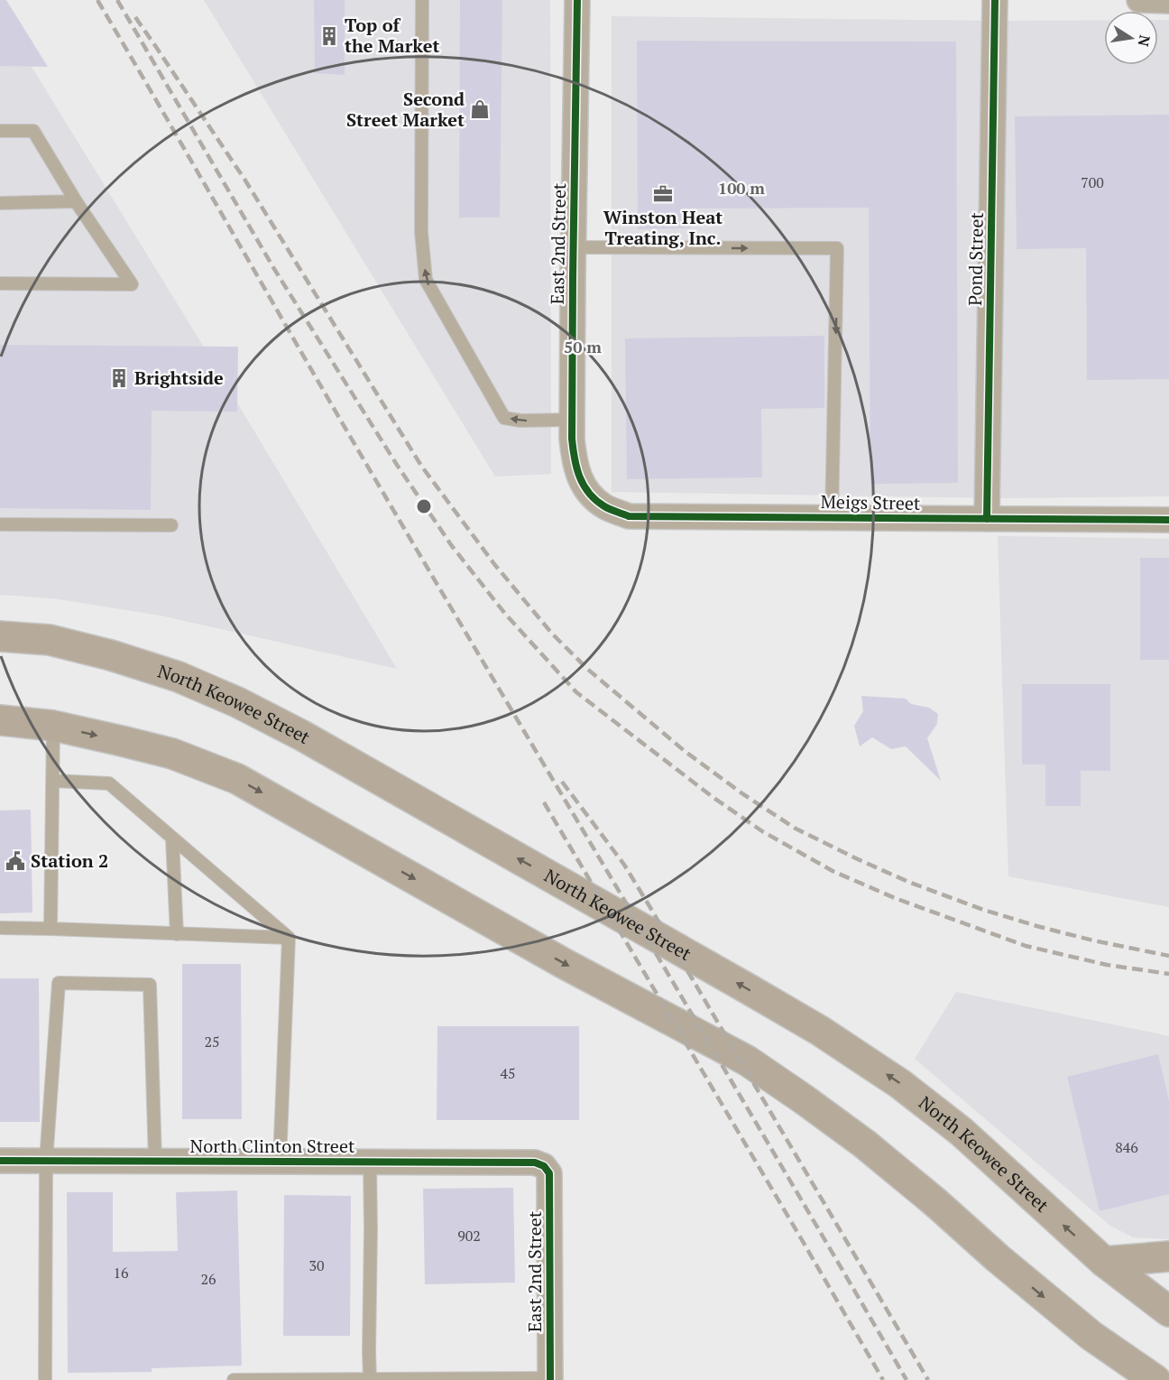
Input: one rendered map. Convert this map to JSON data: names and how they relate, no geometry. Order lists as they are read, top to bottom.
{
  "streets": {
    "main road": ["North Keowee Street"],
    "street": [
      "East 2nd Street",
      "Pond Street",
      "Meigs Street",
      "North Clinton Street"
    ]
  },
  "crossings": [
    ["East 2nd Street", "Meigs Street"],
    ["East 2nd Street", "North Clinton Street"],
    ["Pond Street", "Meigs Street"]
  ],
  "places": {
    "building": ["Top of the Market", "Brightside"],
    "shop": ["Second Street Market"],
    "office": ["Winston Heat Treating, Inc."],
    "public building": ["Station 2"]
  },
  "house_numbers": [
    "700",
    "25",
    "45",
    "846",
    "902",
    "30",
    "16",
    "26"
  ],
  "north": "right",
  "rings": ["100 m", "50 m"]
}
